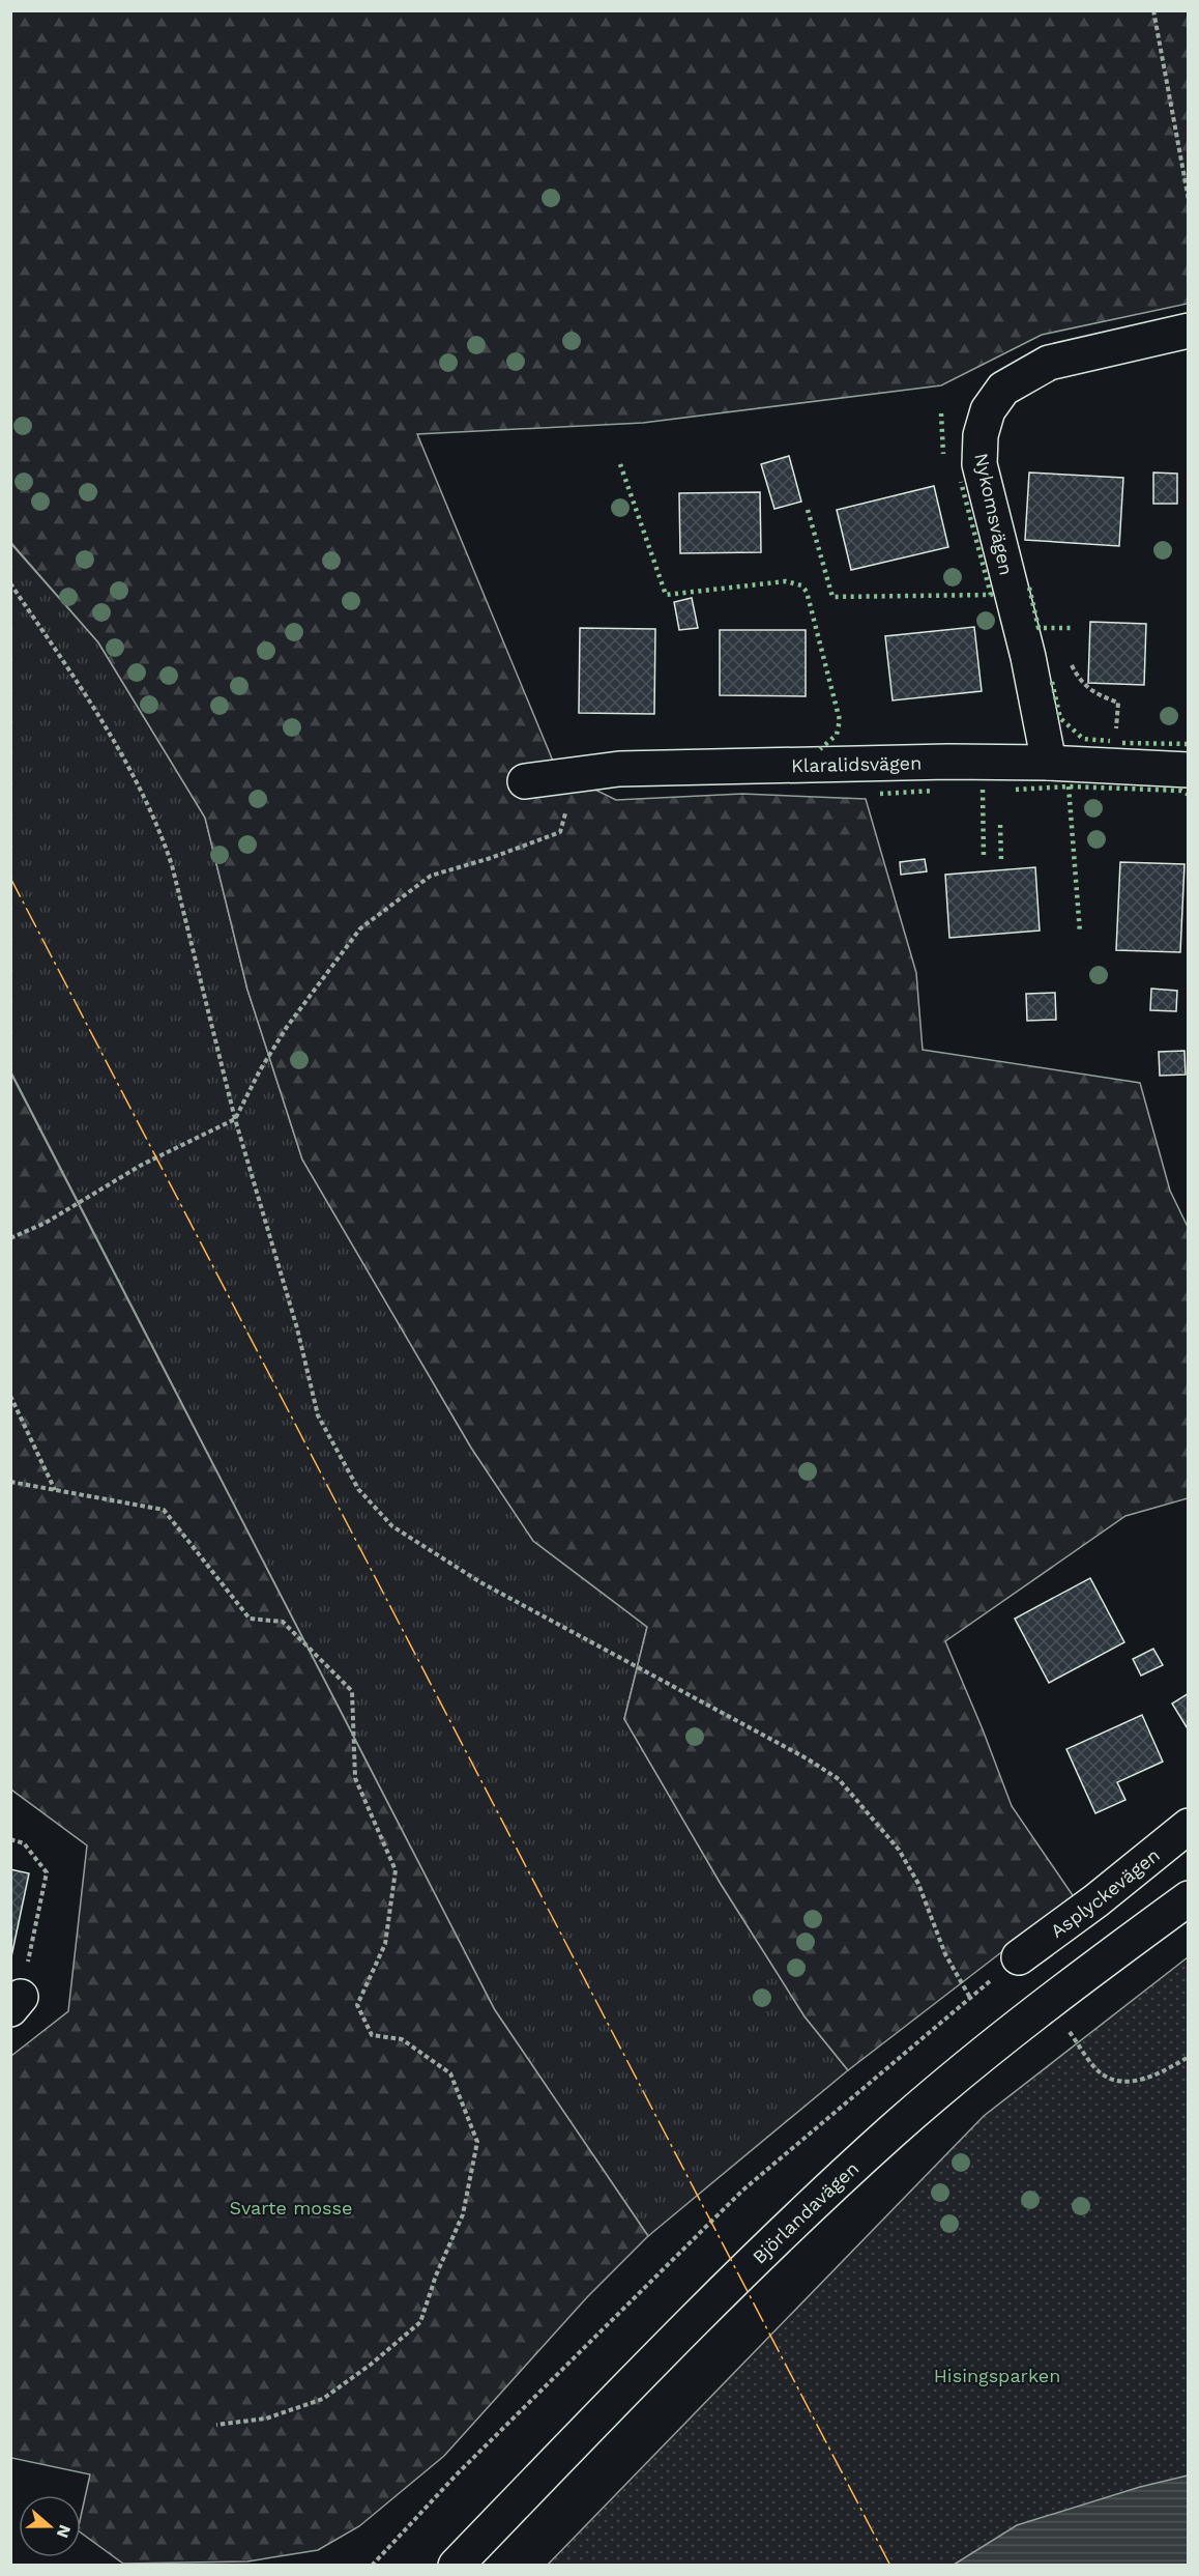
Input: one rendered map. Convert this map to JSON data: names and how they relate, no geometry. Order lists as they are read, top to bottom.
{
  "streets": {
    "street": [
      "Nykomsvägen",
      "Klaralidsvägen",
      "Asplyckevägen",
      "Björlandavägen"
    ]
  },
  "crossings": [
    ["Nykomsvägen", "Klaralidsvägen"]
  ],
  "parks": ["Svarte mosse", "Hisingsparken"],
  "north": "right"
}
